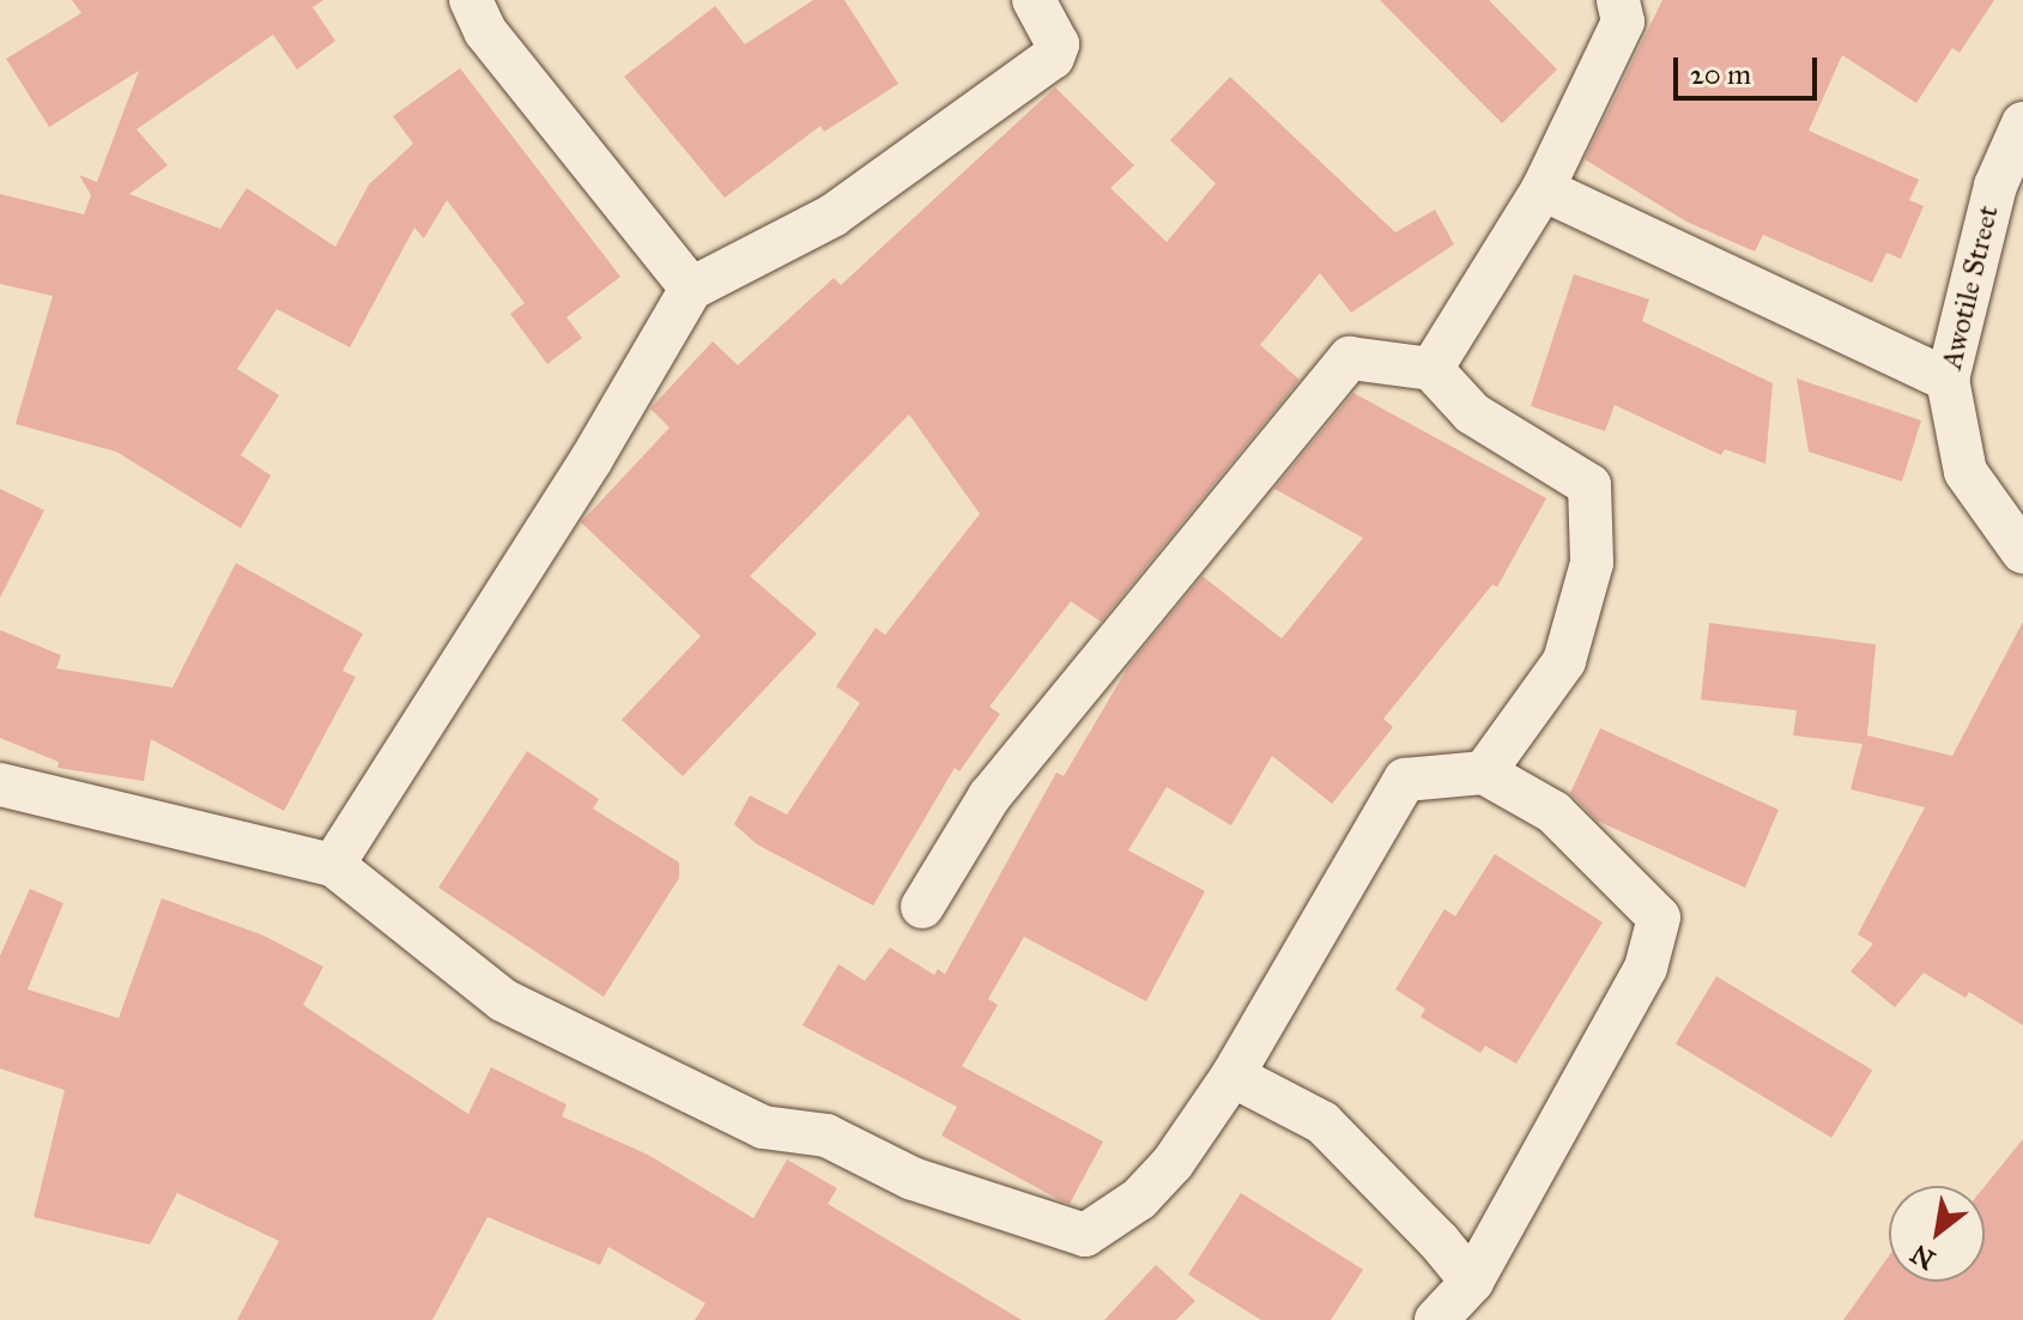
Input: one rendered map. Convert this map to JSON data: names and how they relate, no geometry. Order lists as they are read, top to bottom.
{
  "streets": {
    "street": ["Awotile Street"]
  },
  "scale_bar": "20 m",
  "north": "bottom left"
}
